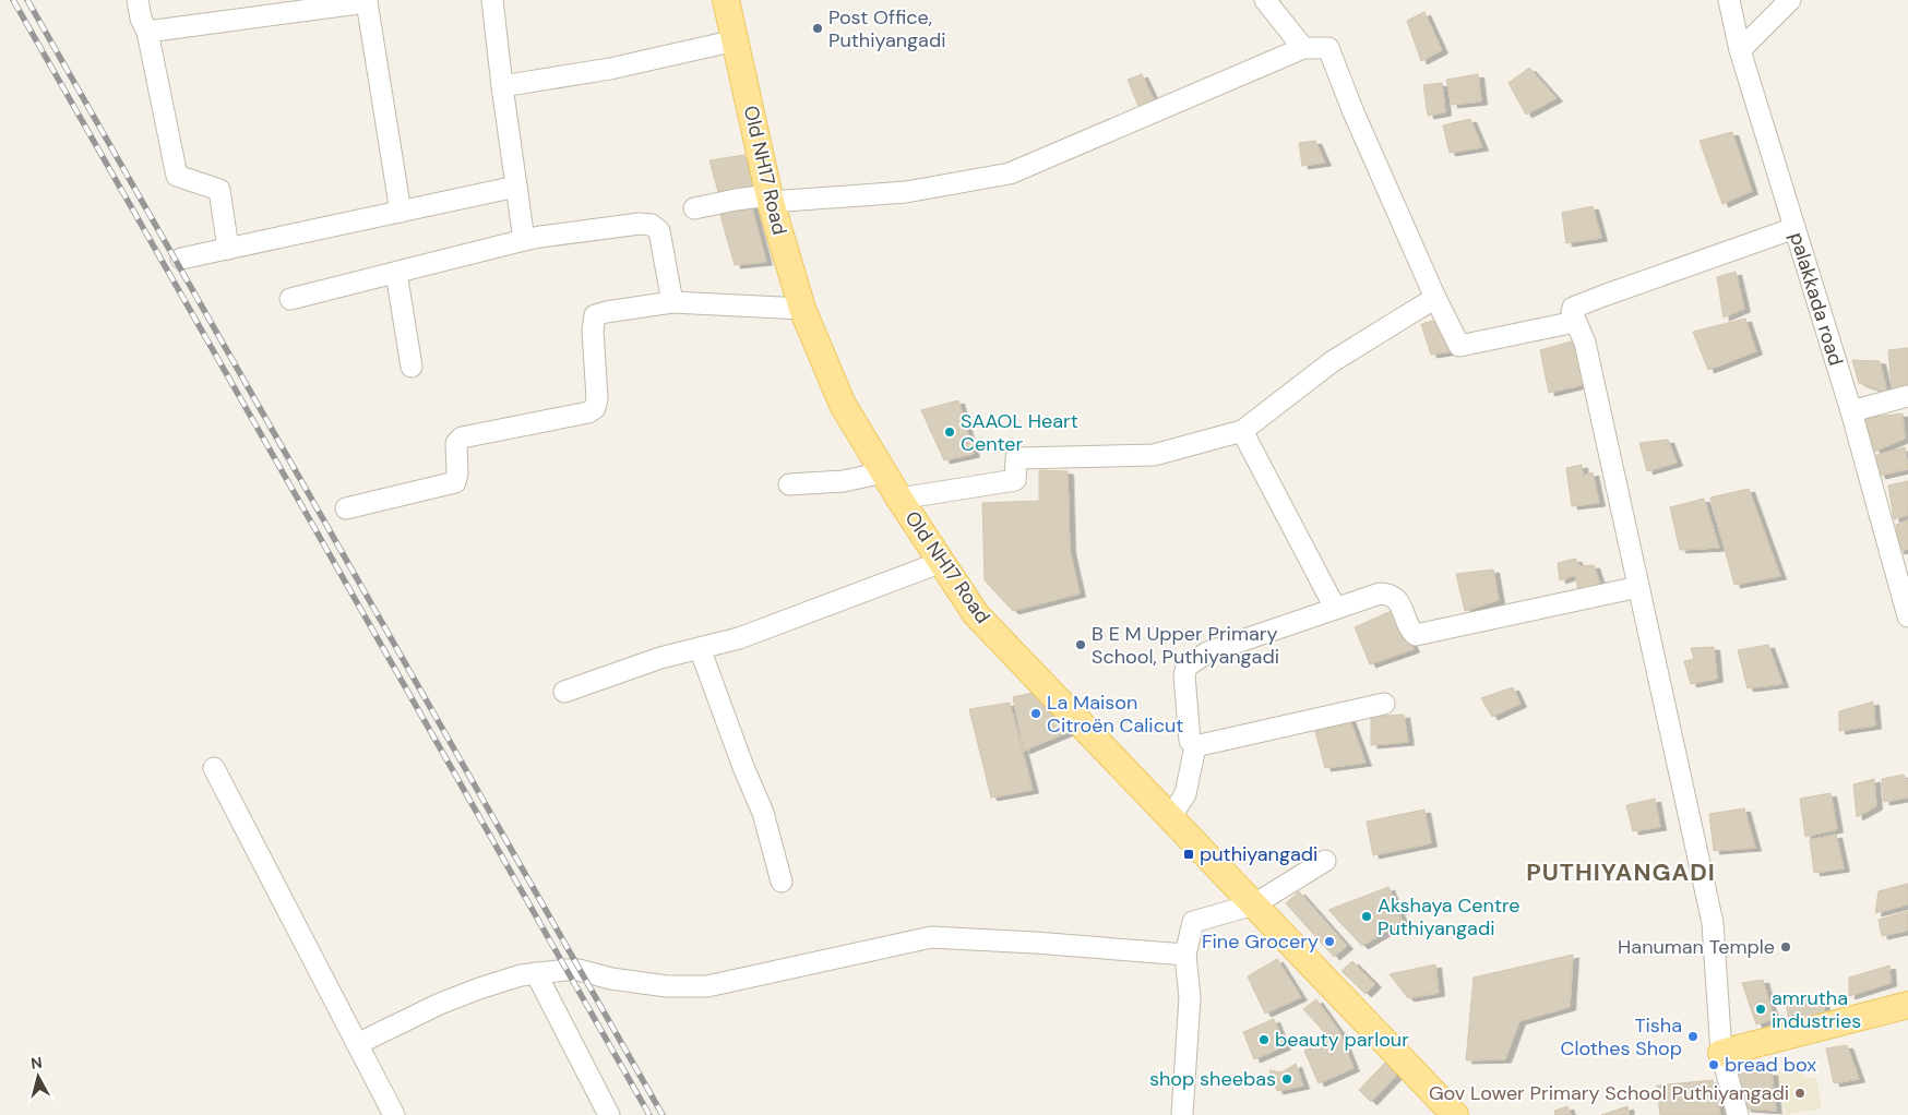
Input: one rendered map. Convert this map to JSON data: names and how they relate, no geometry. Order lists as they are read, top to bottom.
{
  "streets": {
    "main road": ["Old NH17 Road"],
    "street": ["palakkada road"]
  },
  "districts": ["PUTHIYANGADI"],
  "places": {
    "other": [
      "Post Office, Puthiyangadi",
      "SAAOL Heart Center",
      "B E M Upper Primary School, Puthiyangadi",
      "La Maison Citroën Calicut",
      "Akshaya Centre Puthiyangadi",
      "Fine Grocery",
      "Hanuman Temple",
      "amrutha industries",
      "Tisha Clothes Shop",
      "beauty parlour",
      "bread box",
      "shop sheebas",
      "Gov Lower Primary School Puthiyangadi"
    ],
    "transit": ["puthiyangadi"]
  },
  "north": "top"
}
